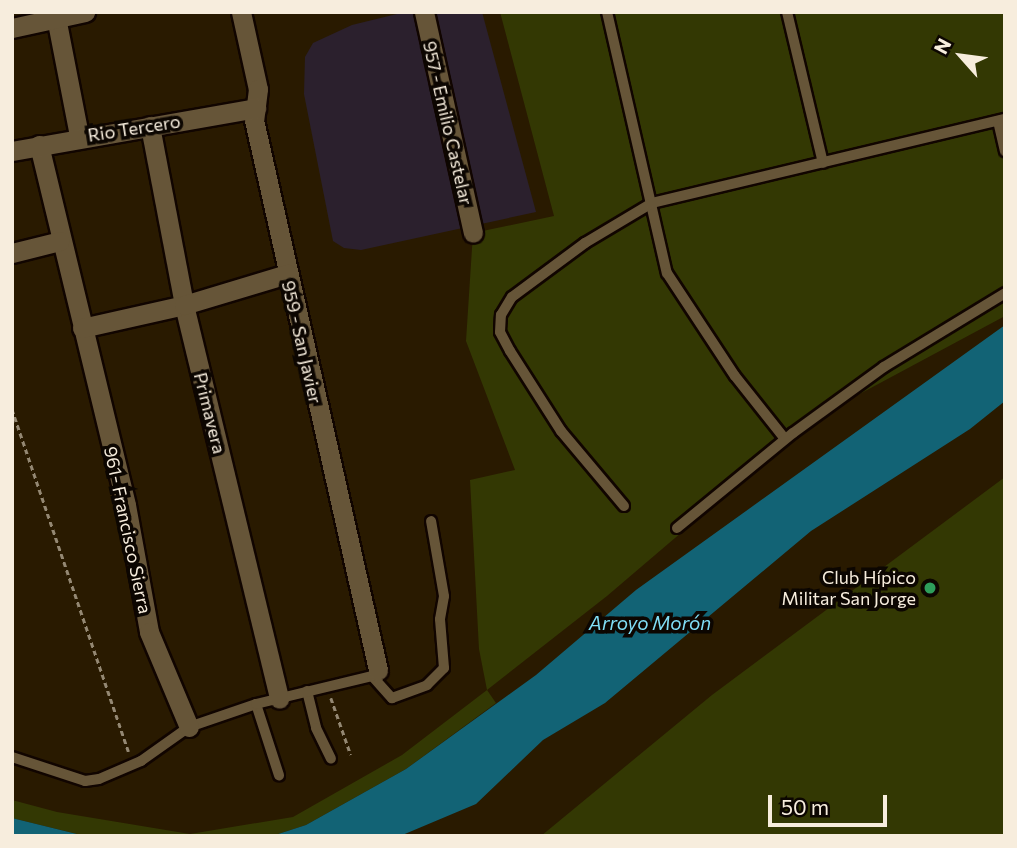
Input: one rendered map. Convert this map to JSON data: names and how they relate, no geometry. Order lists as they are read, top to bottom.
{
  "streets": {
    "street": [
      "957 - Emilio Castelar",
      "Rio Tercero",
      "959 - San Javier",
      "Primavera",
      "961- Francisco Sierra"
    ]
  },
  "crossings": [
    ["Rio Tercero", "959 - San Javier"],
    ["Rio Tercero", "Primavera"],
    ["Rio Tercero", "961- Francisco Sierra"]
  ],
  "water": ["Arroyo Morón"],
  "places": ["Club Hípico Militar San Jorge"],
  "scale_bar": "50 m",
  "north": "top left"
}
